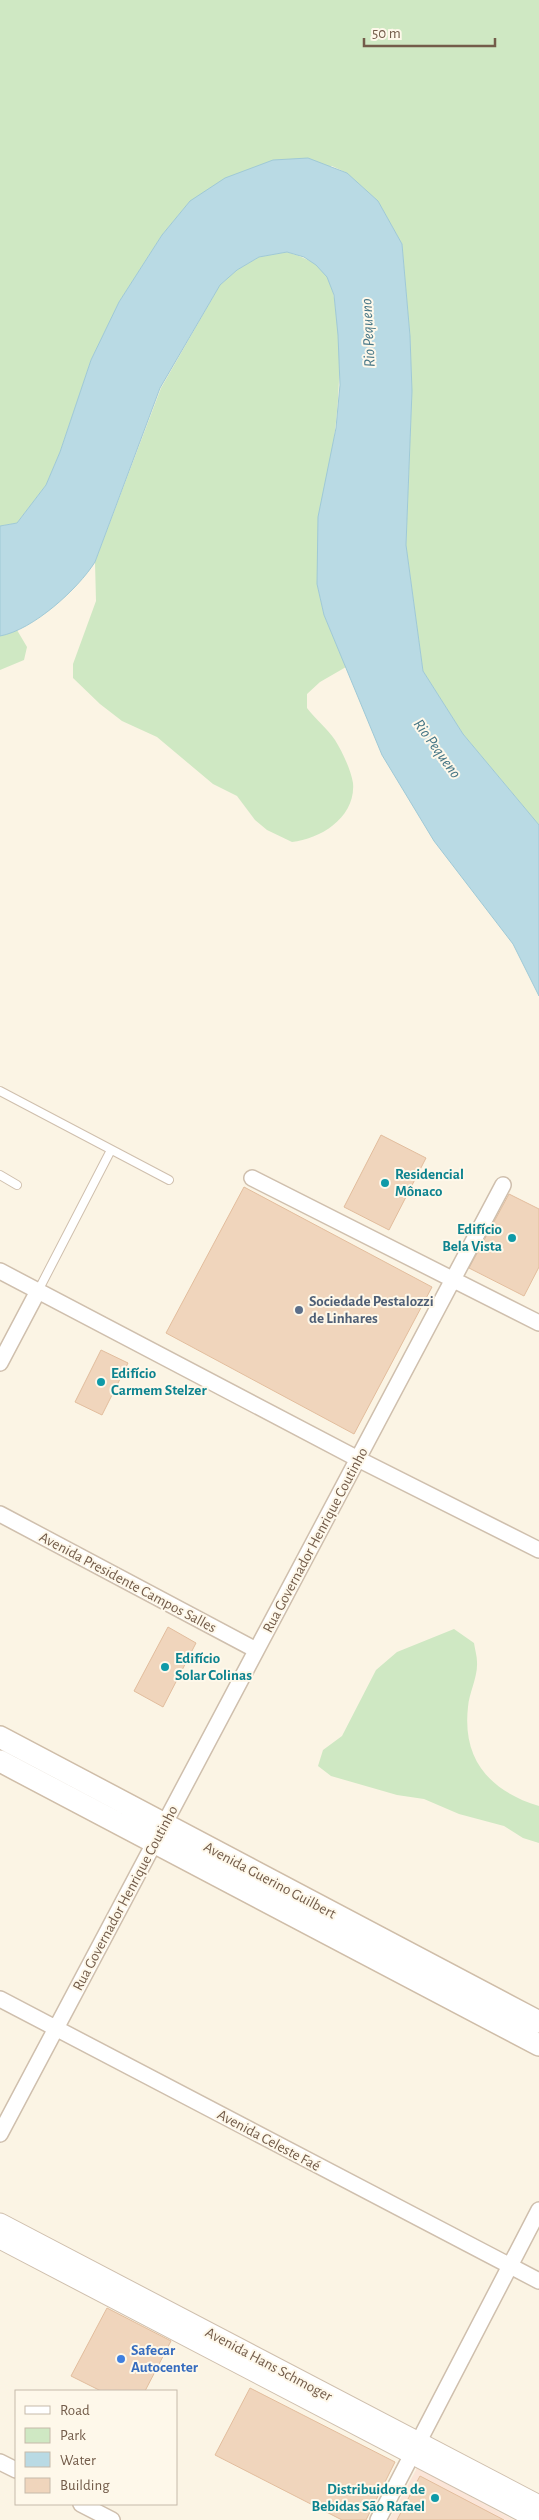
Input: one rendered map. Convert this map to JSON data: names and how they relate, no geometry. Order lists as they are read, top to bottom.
{
  "streets": {
    "main road": ["Avenida Guerino Guilbert"],
    "street": [
      "Rua Governador Henrique Coutinho",
      "Avenida Presidente Campos Salles",
      "Avenida Celeste Faé",
      "Avenida Hans Schmoger"
    ]
  },
  "crossings": [
    ["Rua Governador Henrique Coutinho", "Avenida Presidente Campos Salles"],
    ["Rua Governador Henrique Coutinho", "Avenida Guerino Guilbert"],
    ["Rua Governador Henrique Coutinho", "Avenida Celeste Faé"]
  ],
  "water": ["Rio Pequeno"],
  "places": [
    "Residencial Mônaco",
    "Edifício Bela Vista",
    "Sociedade Pestalozzi de Linhares",
    "Edifício Carmem Stelzer",
    "Edifício Solar Colinas",
    "Safecar Autocenter",
    "Distribuidora de Bebidas São Rafael"
  ],
  "legend": [
    "Road",
    "Park",
    "Water",
    "Building"
  ],
  "scale_bar": "50 m"
}
